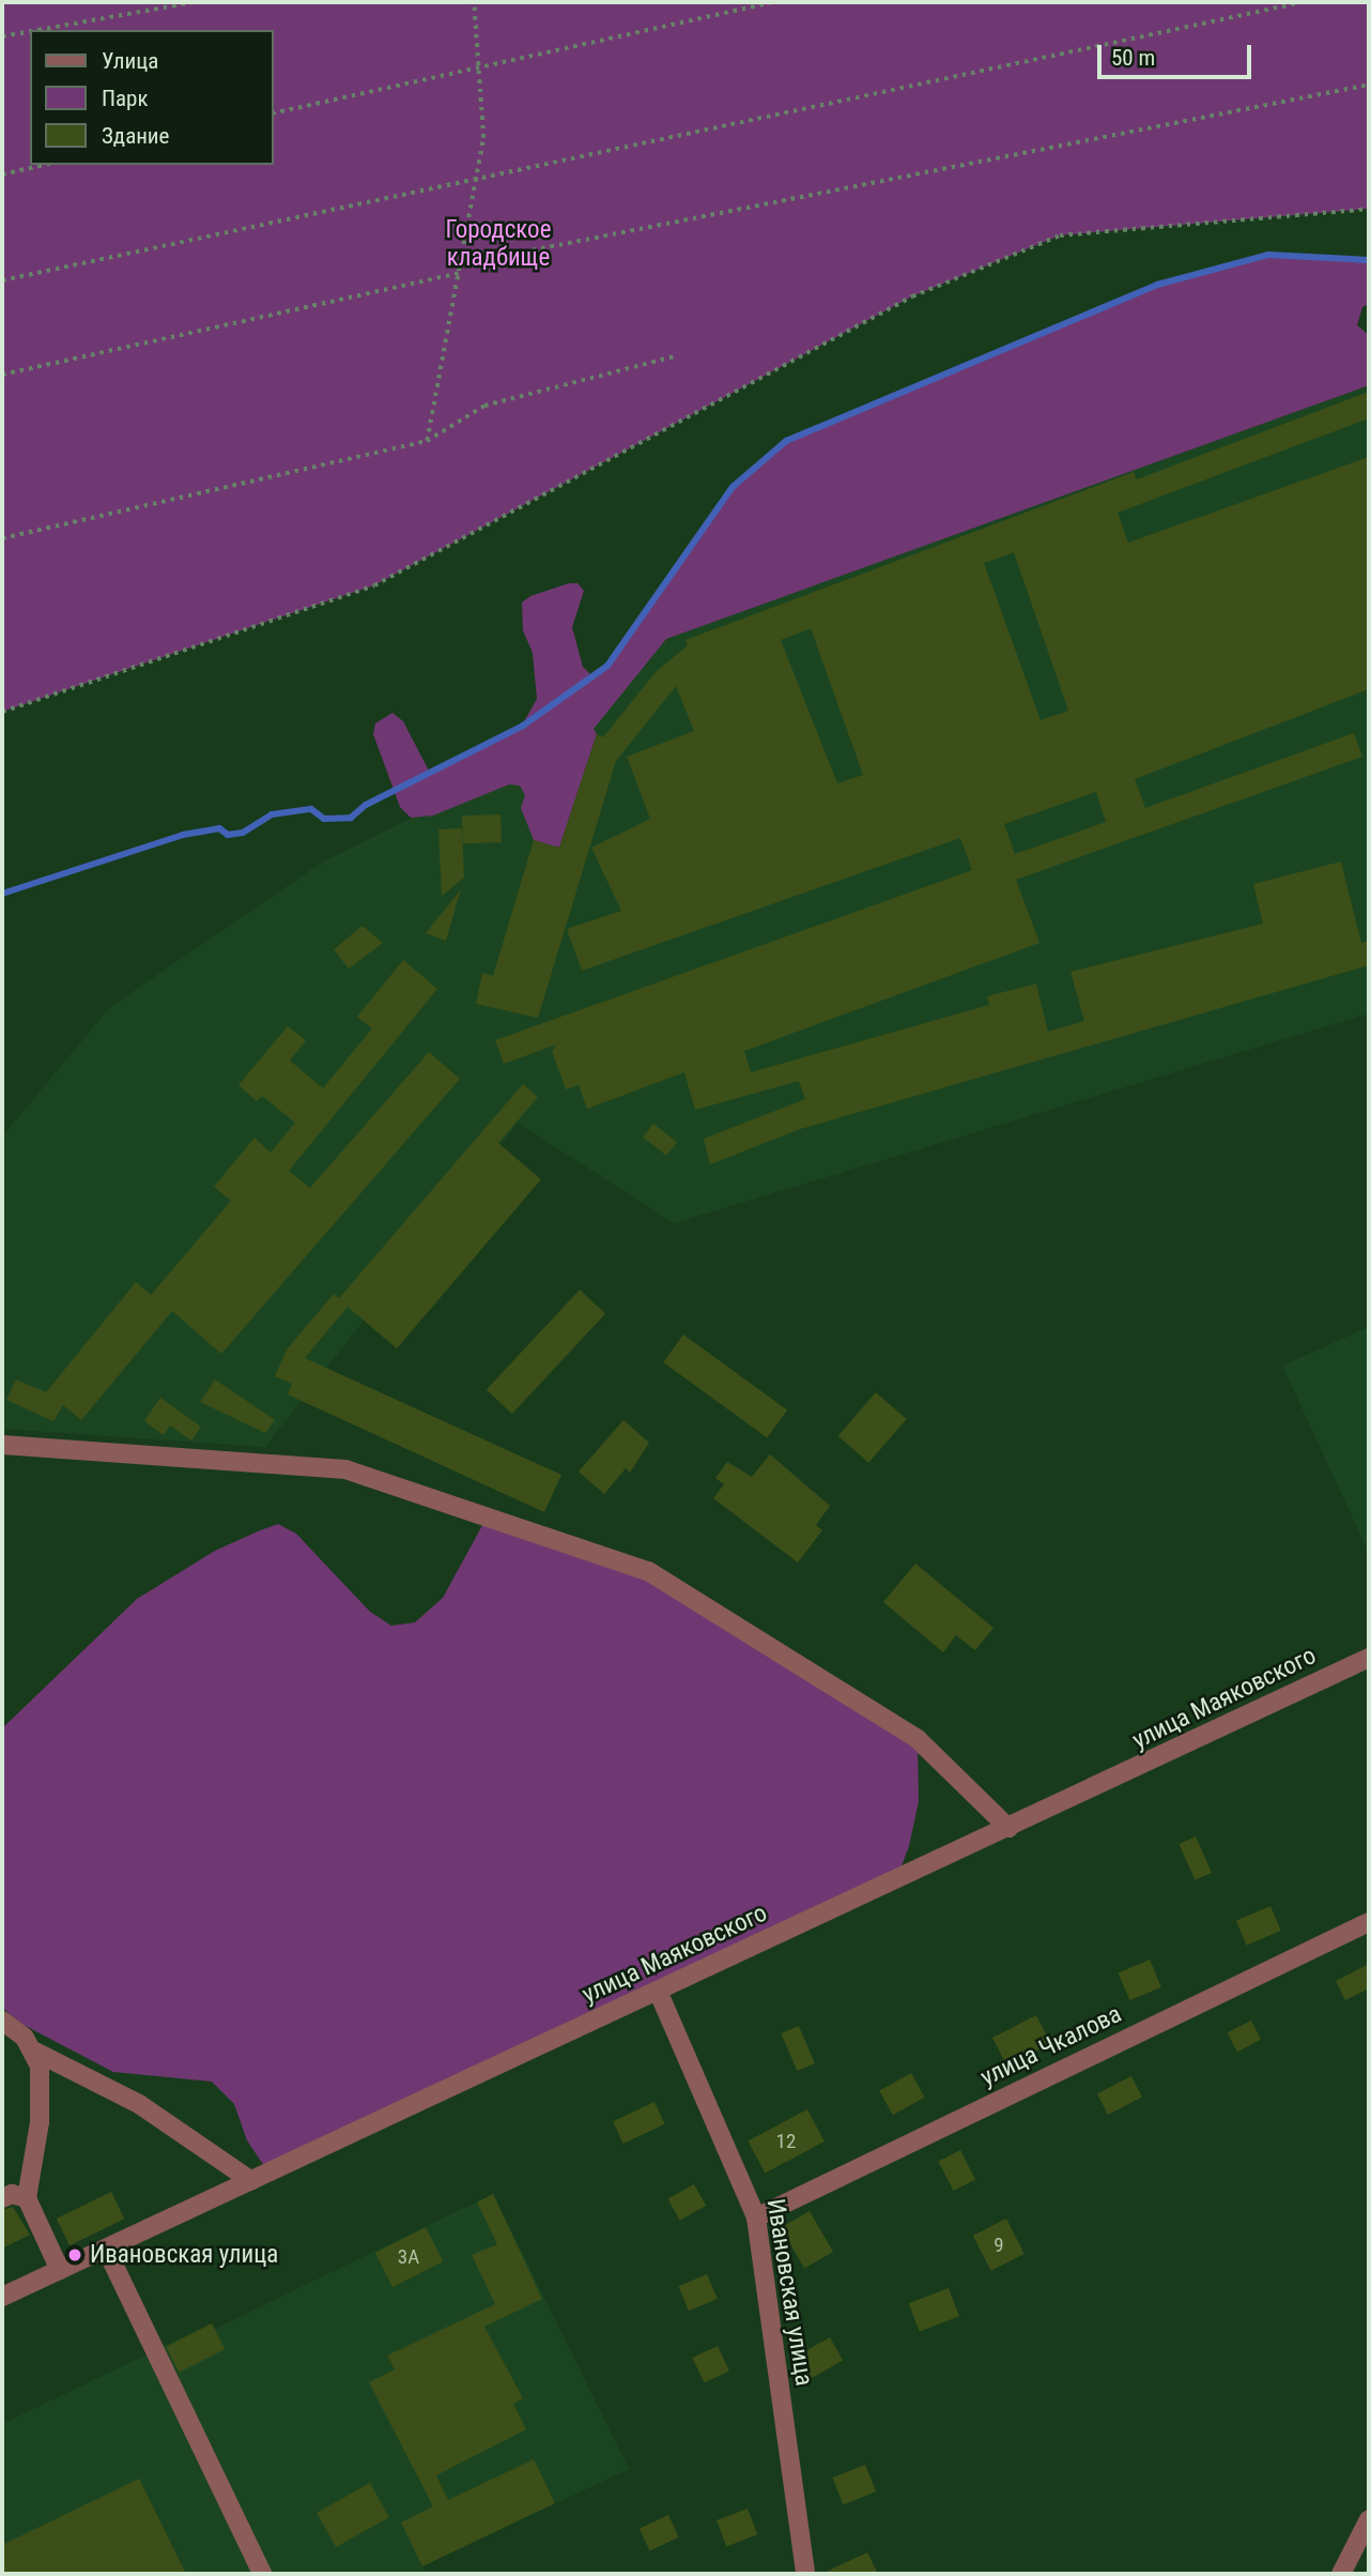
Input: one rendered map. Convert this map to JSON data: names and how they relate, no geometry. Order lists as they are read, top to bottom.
{
  "streets": {
    "street": ["улица Маяковского", "улица Чкалова", "Ивановская улица"]
  },
  "crossings": [
    ["улица Маяковского", "Ивановская улица"],
    ["улица Чкалова", "Ивановская улица"]
  ],
  "parks": ["Городское кладбище"],
  "places": ["Ивановская улица"],
  "house_numbers": ["12", "9", "3А"],
  "legend": ["Улица", "Парк", "Здание"],
  "scale_bar": "50 m"
}
